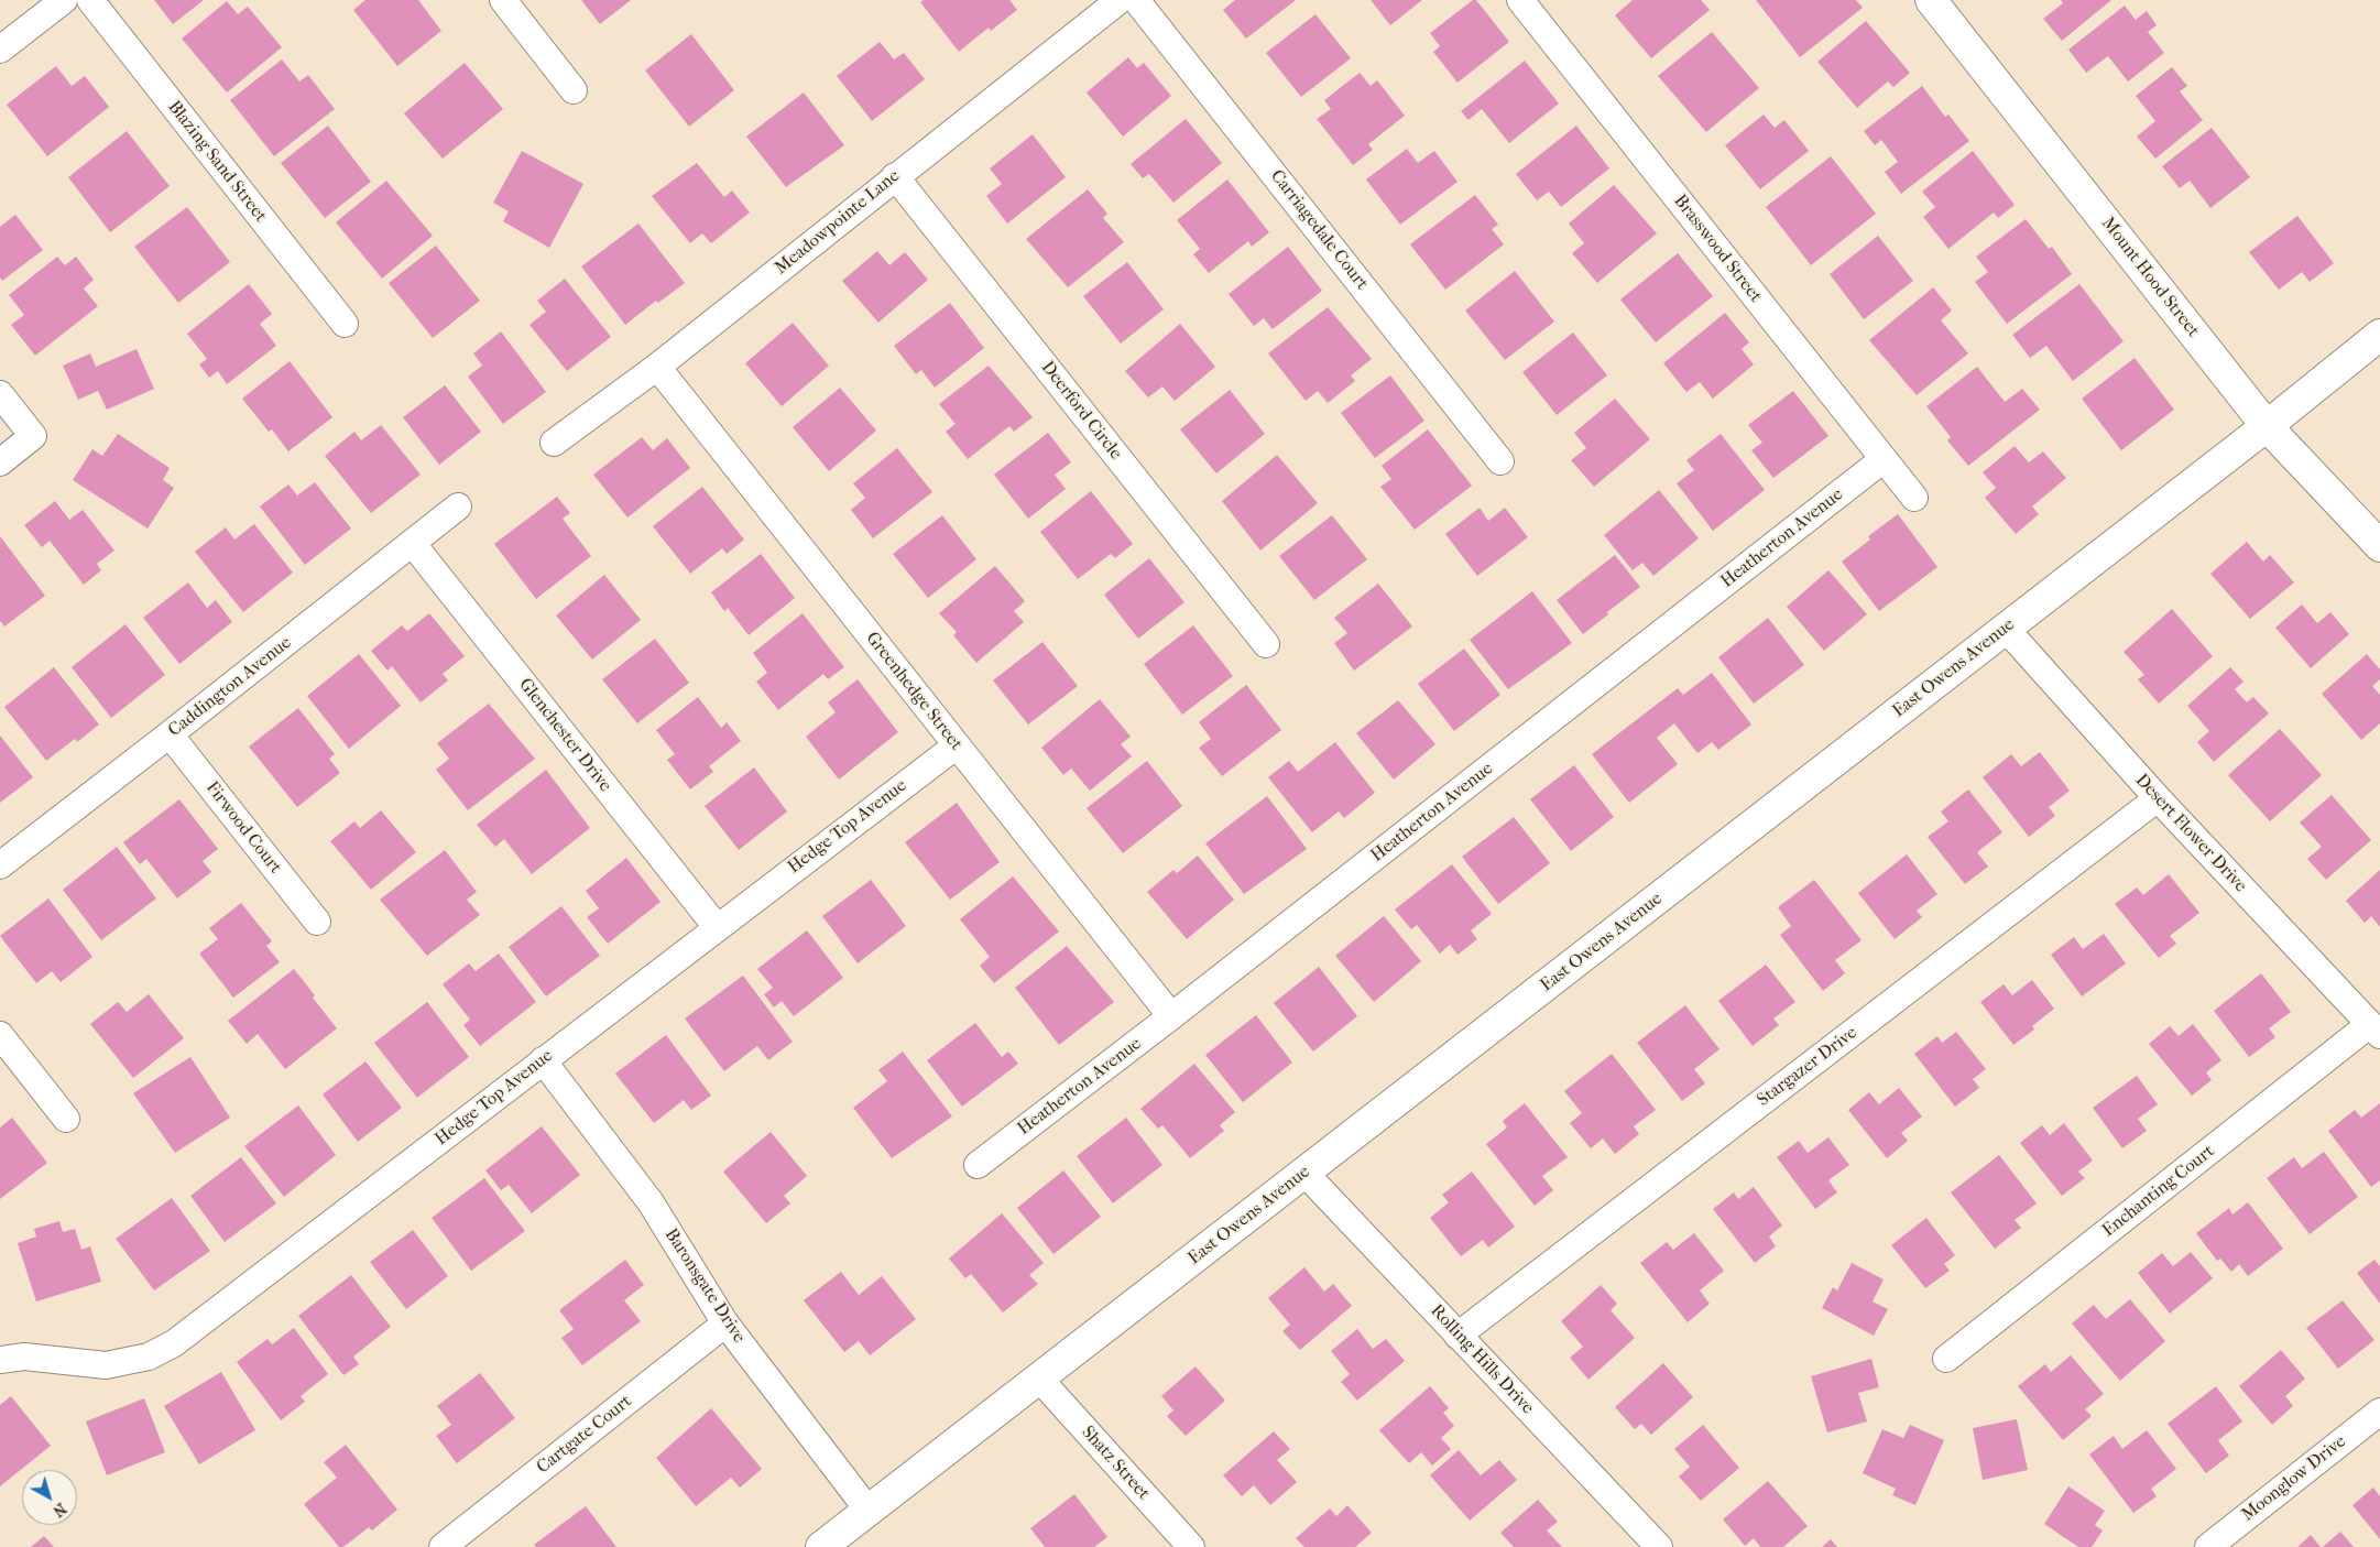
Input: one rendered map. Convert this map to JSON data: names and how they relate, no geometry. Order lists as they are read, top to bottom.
{
  "streets": {
    "main road": ["Mount Hood Street", "East Owens Avenue"],
    "street": [
      "Blazing Sand Street",
      "Meadowpointe Lane",
      "Carriagedale Court",
      "Brasswood Street",
      "Deerford Circle",
      "Heatherton Avenue",
      "Caddington Avenue",
      "Greenhedge Street",
      "Glenchester Drive",
      "Hedge Top Avenue",
      "Firwood Court",
      "Desert Flower Drive",
      "Stargazer Drive",
      "Enchanting Court",
      "Baronsgate Drive",
      "Rolling Hills Drive",
      "Cartgate Court",
      "Shatz Street",
      "Moonglow Drive"
    ]
  },
  "crossings": [
    ["Meadowpointe Lane", "Deerford Circle"],
    ["Meadowpointe Lane", "Greenhedge Street"],
    ["Brasswood Street", "Heatherton Avenue"],
    ["Mount Hood Street", "East Owens Avenue"],
    ["Heatherton Avenue", "Greenhedge Street"],
    ["East Owens Avenue", "Desert Flower Drive"],
    ["East Owens Avenue", "Baronsgate Drive"],
    ["East Owens Avenue", "Rolling Hills Drive"],
    ["East Owens Avenue", "Shatz Street"],
    ["Caddington Avenue", "Glenchester Drive"],
    ["Caddington Avenue", "Firwood Court"],
    ["Greenhedge Street", "Hedge Top Avenue"],
    ["Glenchester Drive", "Hedge Top Avenue"],
    ["Hedge Top Avenue", "Baronsgate Drive"],
    ["Desert Flower Drive", "Stargazer Drive"],
    ["Desert Flower Drive", "Enchanting Court"],
    ["Stargazer Drive", "Rolling Hills Drive"],
    ["Baronsgate Drive", "Cartgate Court"]
  ],
  "north": "bottom right"
}
